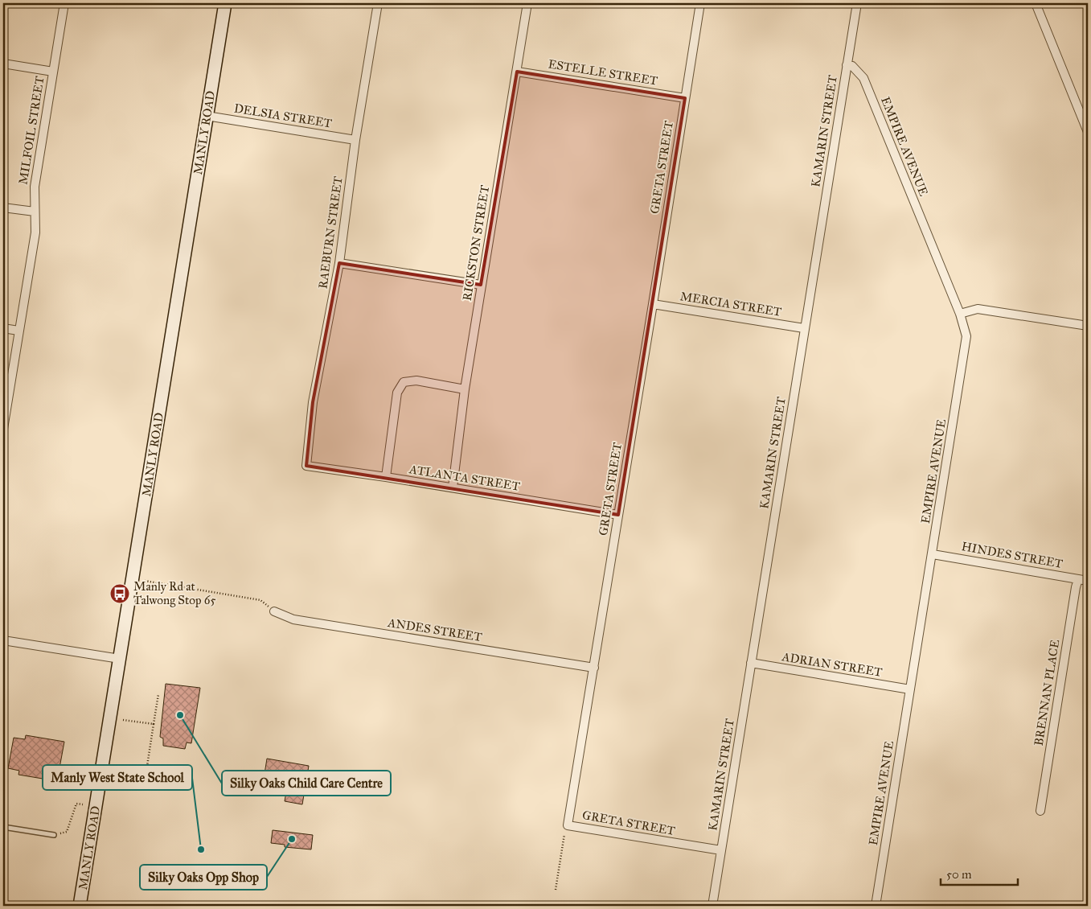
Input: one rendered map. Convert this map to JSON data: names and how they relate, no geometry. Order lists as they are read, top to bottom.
{
  "streets": {
    "main road": ["MANLY ROAD"],
    "street": [
      "ESTELLE STREET",
      "DELSIA STREET",
      "MILFOIL STREET",
      "KAMARIN STREET",
      "EMPIRE AVENUE",
      "GRETA STREET",
      "RAEBURN STREET",
      "RICKSTON STREET",
      "MERCIA STREET",
      "ATLANTA STREET",
      "HINDES STREET",
      "ANDES STREET",
      "ADRIAN STREET",
      "BRENNAN PLACE"
    ]
  },
  "crossings": [
    ["ESTELLE STREET", "GRETA STREET"],
    ["ESTELLE STREET", "RICKSTON STREET"],
    ["DELSIA STREET", "MANLY ROAD"],
    ["DELSIA STREET", "RAEBURN STREET"],
    ["KAMARIN STREET", "EMPIRE AVENUE"],
    ["KAMARIN STREET", "GRETA STREET"],
    ["KAMARIN STREET", "MERCIA STREET"],
    ["KAMARIN STREET", "ADRIAN STREET"],
    ["EMPIRE AVENUE", "HINDES STREET"],
    ["EMPIRE AVENUE", "ADRIAN STREET"],
    ["GRETA STREET", "MERCIA STREET"],
    ["GRETA STREET", "ATLANTA STREET"],
    ["GRETA STREET", "ANDES STREET"],
    ["RAEBURN STREET", "ATLANTA STREET"],
    ["RICKSTON STREET", "ATLANTA STREET"],
    ["HINDES STREET", "BRENNAN PLACE"]
  ],
  "places": {
    "bus stop": ["Manly Rd at Talwong Stop 65"],
    "other": ["Silky Oaks Child Care Centre", "Silky Oaks Opp Shop", "Manly West State School"]
  },
  "scale_bar": "50 m"
}
